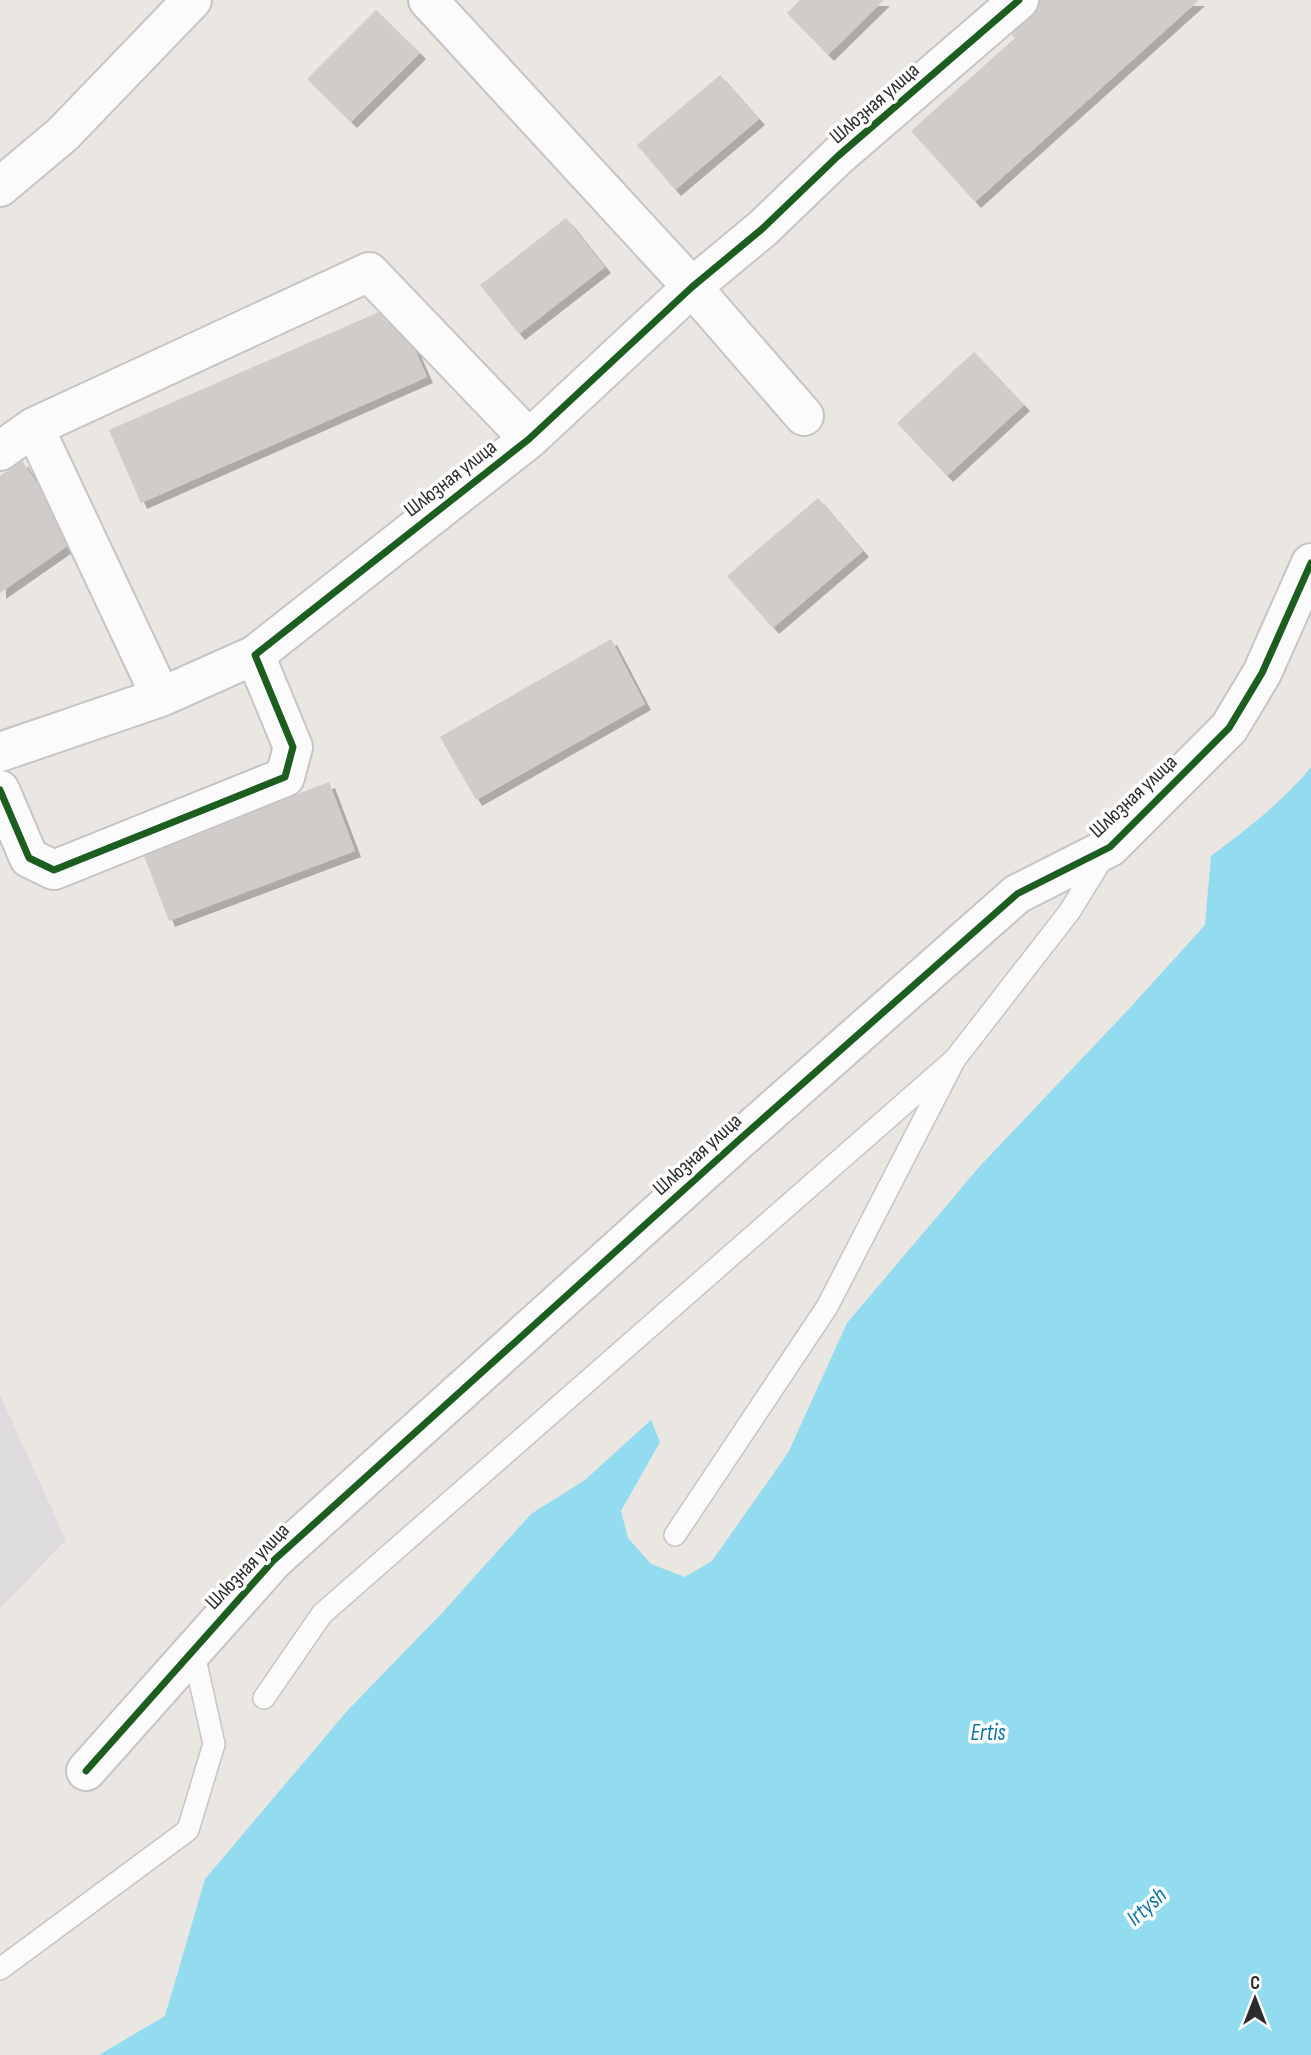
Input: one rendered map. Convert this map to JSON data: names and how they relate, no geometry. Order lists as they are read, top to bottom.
{
  "streets": {
    "street": ["Шлюзная улица"]
  },
  "water": ["Ertis", "Irtysh"],
  "north": "top"
}
